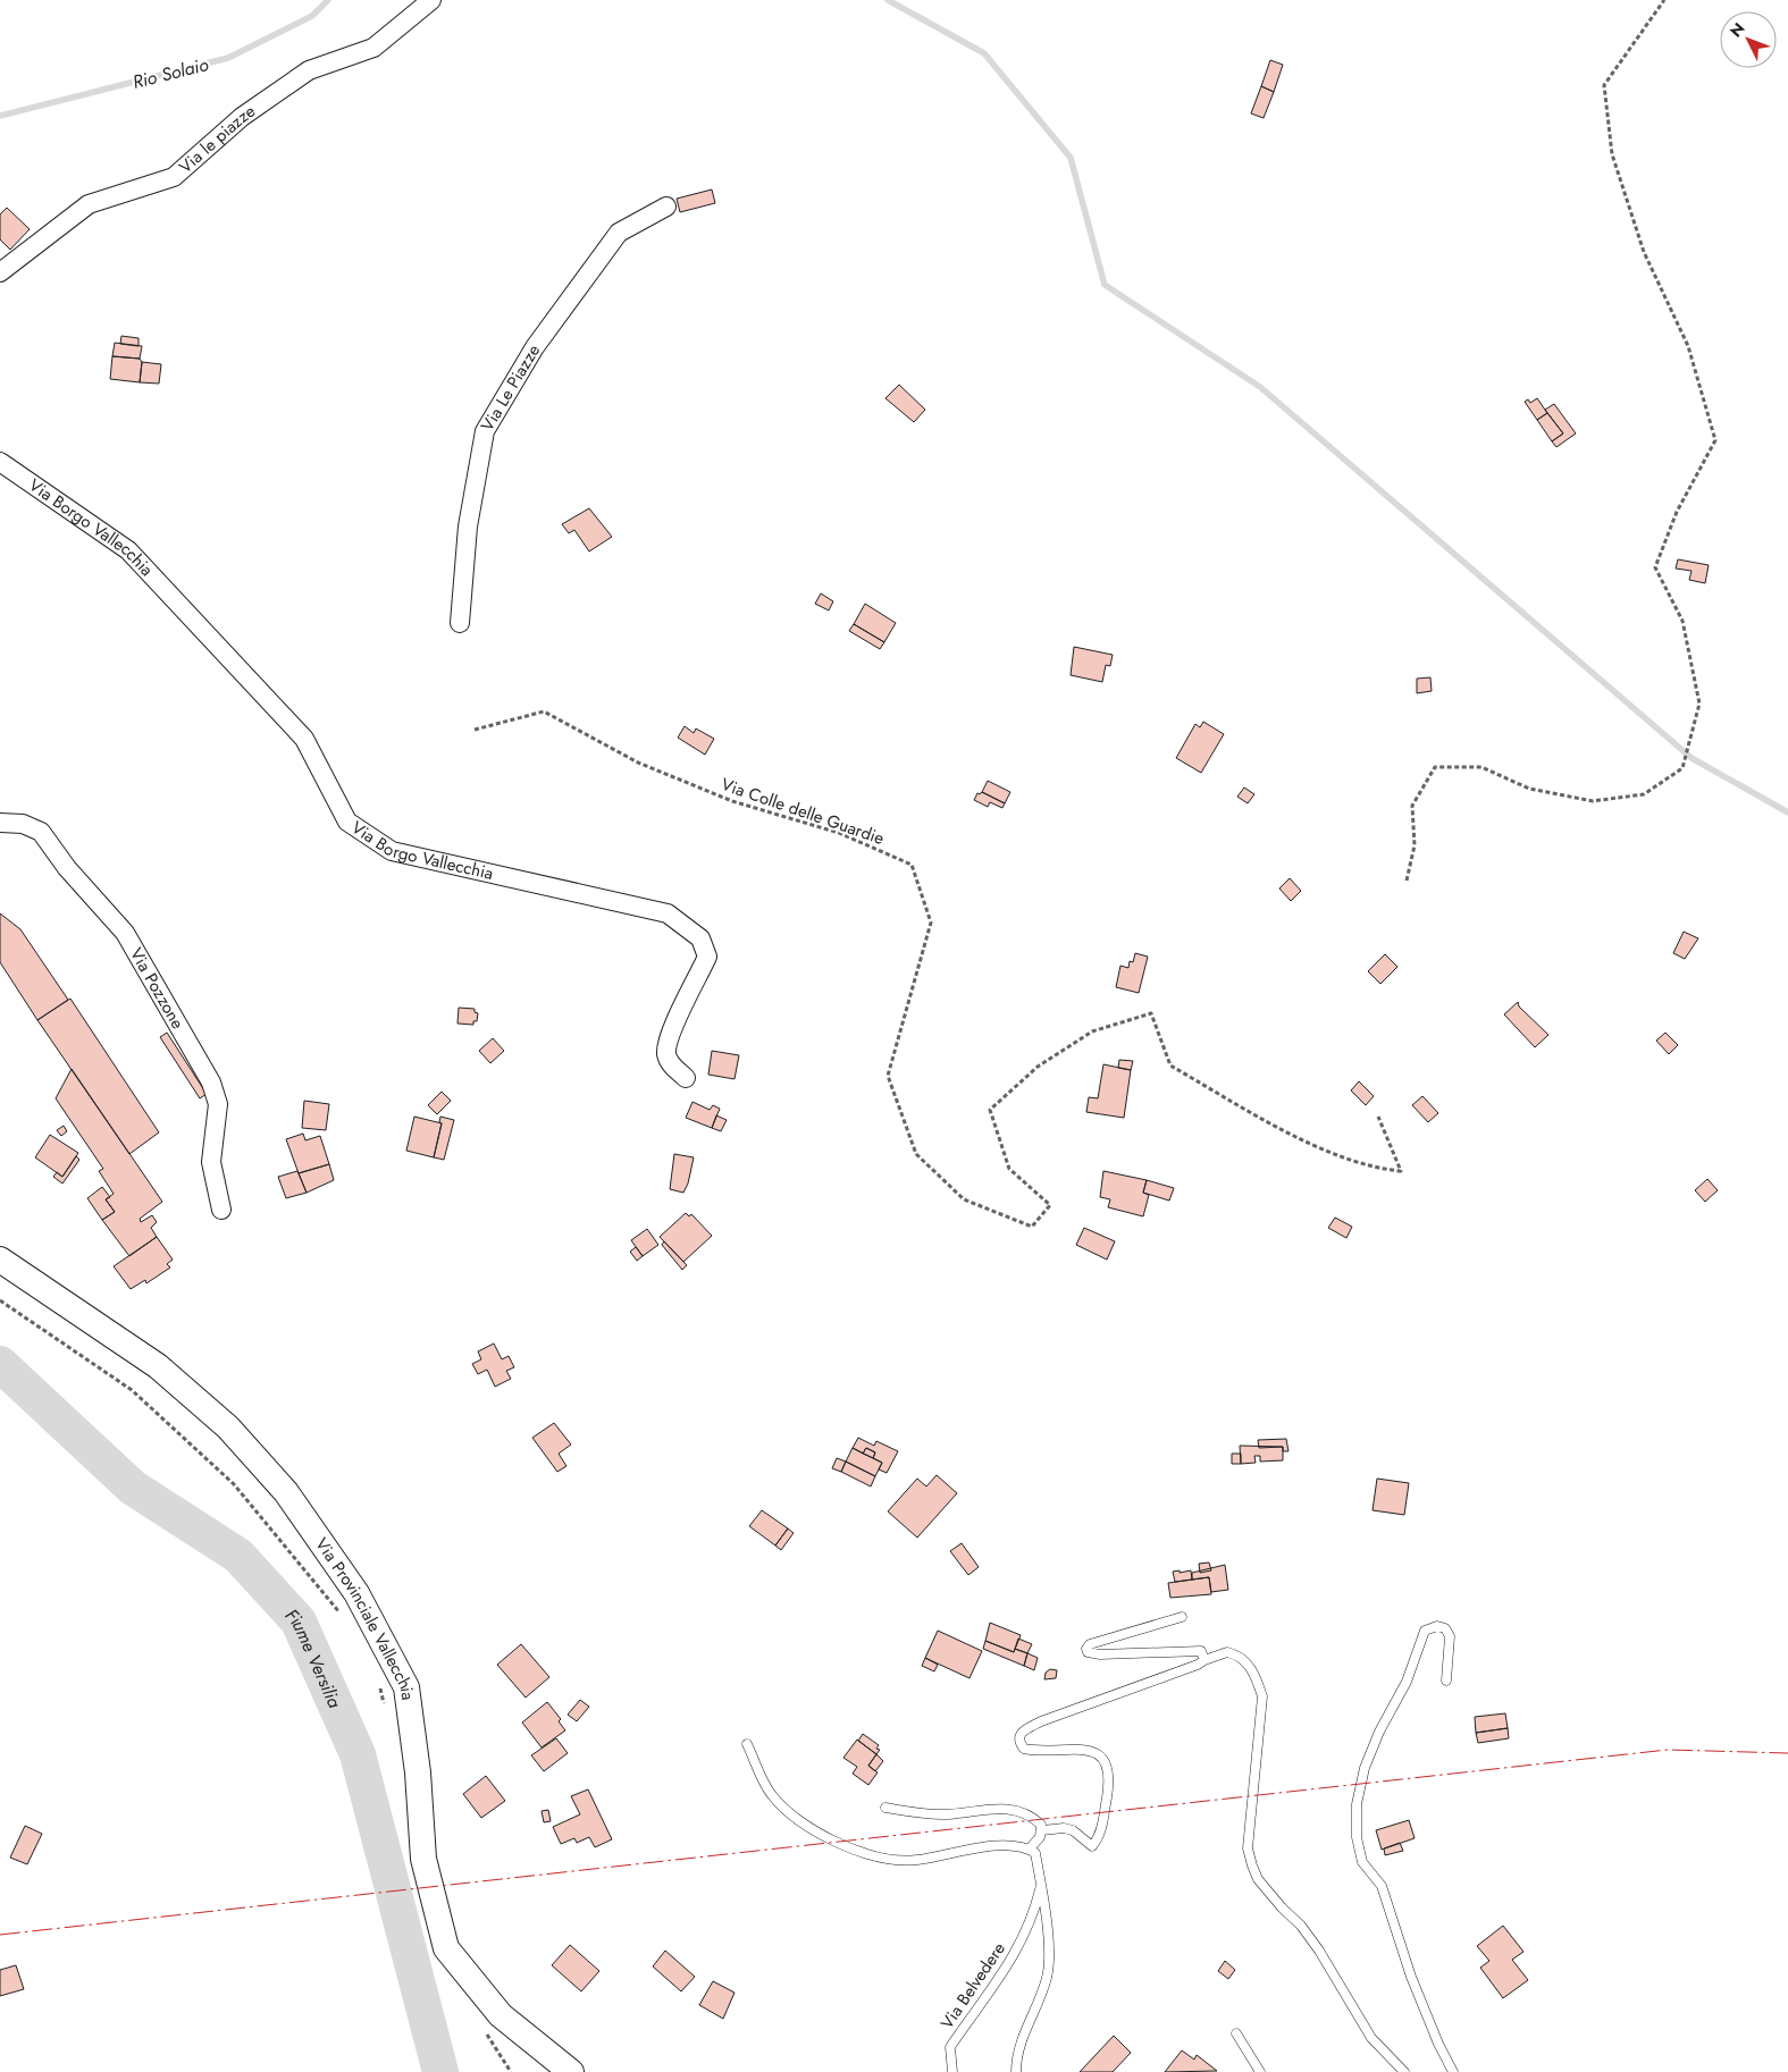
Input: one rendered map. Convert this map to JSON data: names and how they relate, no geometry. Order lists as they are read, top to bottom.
{
  "streets": {
    "main road": ["Via Provinciale Vallecchia"],
    "street": [
      "Via le piazze",
      "Via Le Piazze",
      "Via Borgo Vallecchia",
      "Via Pozzone"
    ],
    "lane": ["Via Belvedere"],
    "path": ["Via Colle delle Guardie"]
  },
  "water": ["Rio Solaio", "Fiume Versilia"],
  "north": "top left"
}
